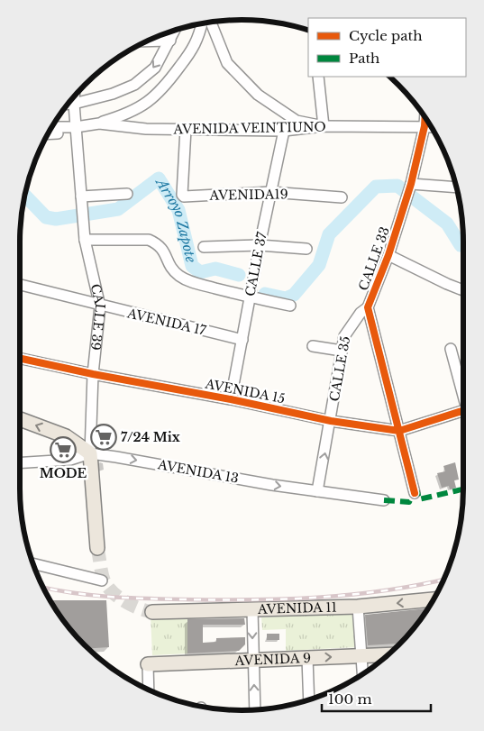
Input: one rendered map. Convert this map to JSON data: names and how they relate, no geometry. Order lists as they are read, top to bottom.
{
  "streets": {
    "main road": ["CALLE 39", "AVENIDA 11", "AVENIDA 9"],
    "street": [
      "AVENIDA VEINTIUNO",
      "AVENIDA19",
      "CALLE 33",
      "CALLE 37",
      "AVENIDA 17",
      "CALLE 35",
      "AVENIDA 15",
      "AVENIDA 13"
    ]
  },
  "crossings": [
    ["AVENIDA VEINTIUNO", "AVENIDA19"],
    ["AVENIDA VEINTIUNO", "CALLE 33"],
    ["AVENIDA VEINTIUNO", "CALLE 37"],
    ["AVENIDA VEINTIUNO", "CALLE 39"],
    ["AVENIDA19", "CALLE 37"],
    ["CALLE 33", "CALLE 35"],
    ["CALLE 33", "AVENIDA 15"],
    ["CALLE 37", "AVENIDA 17"],
    ["CALLE 37", "AVENIDA 15"],
    ["CALLE 39", "AVENIDA 17"],
    ["CALLE 39", "AVENIDA 15"],
    ["CALLE 39", "AVENIDA 13"],
    ["CALLE 35", "AVENIDA 15"],
    ["CALLE 35", "AVENIDA 13"]
  ],
  "one_way": ["CALLE 35", "AVENIDA 13"],
  "water": ["Arroyo Zapote"],
  "places": {
    "supermarket": ["7/24 Mix", "MODE"]
  },
  "legend": ["Cycle path", "Path"],
  "scale_bar": "100 m"
}
